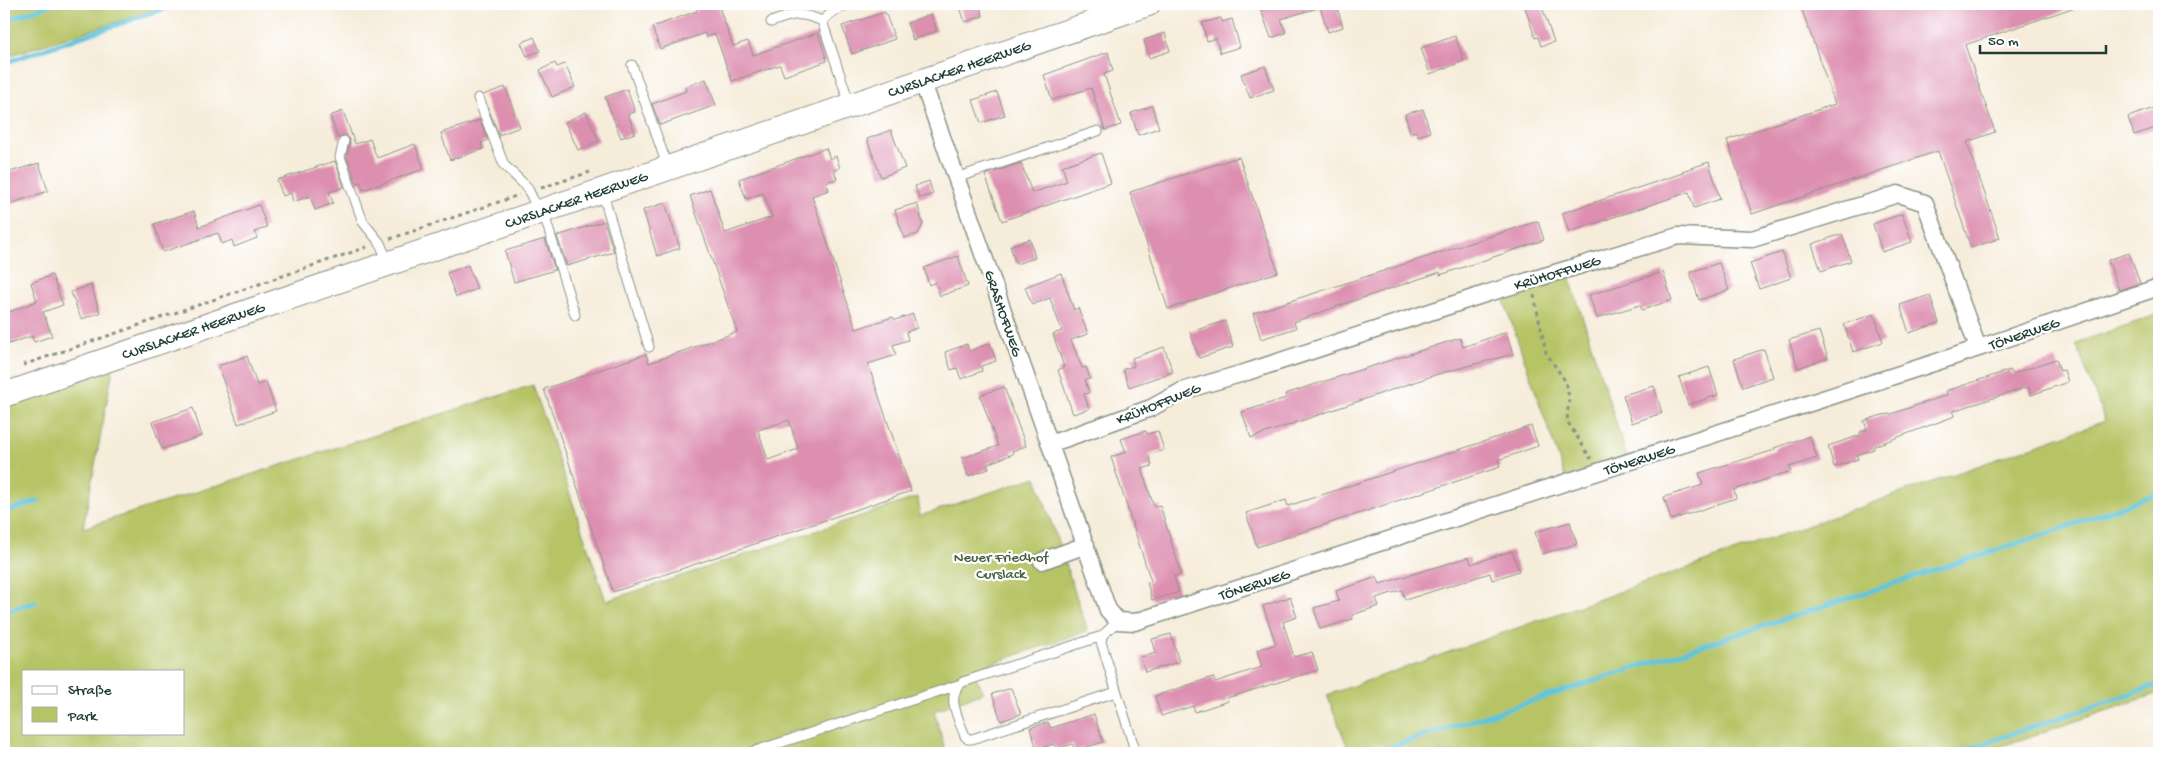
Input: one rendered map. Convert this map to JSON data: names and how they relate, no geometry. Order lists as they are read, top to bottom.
{
  "streets": {
    "main road": ["CURSLACKER HEERWEG"],
    "street": ["KRÜHOFFWEG", "GRASHOFWEG", "TÖNERWEG"]
  },
  "crossings": [
    ["CURSLACKER HEERWEG", "GRASHOFWEG"],
    ["KRÜHOFFWEG", "GRASHOFWEG"],
    ["KRÜHOFFWEG", "TÖNERWEG"],
    ["GRASHOFWEG", "TÖNERWEG"]
  ],
  "parks": ["Neuer Friedhof Curslack"],
  "legend": ["Straße", "Park"],
  "scale_bar": "50 m"
}
